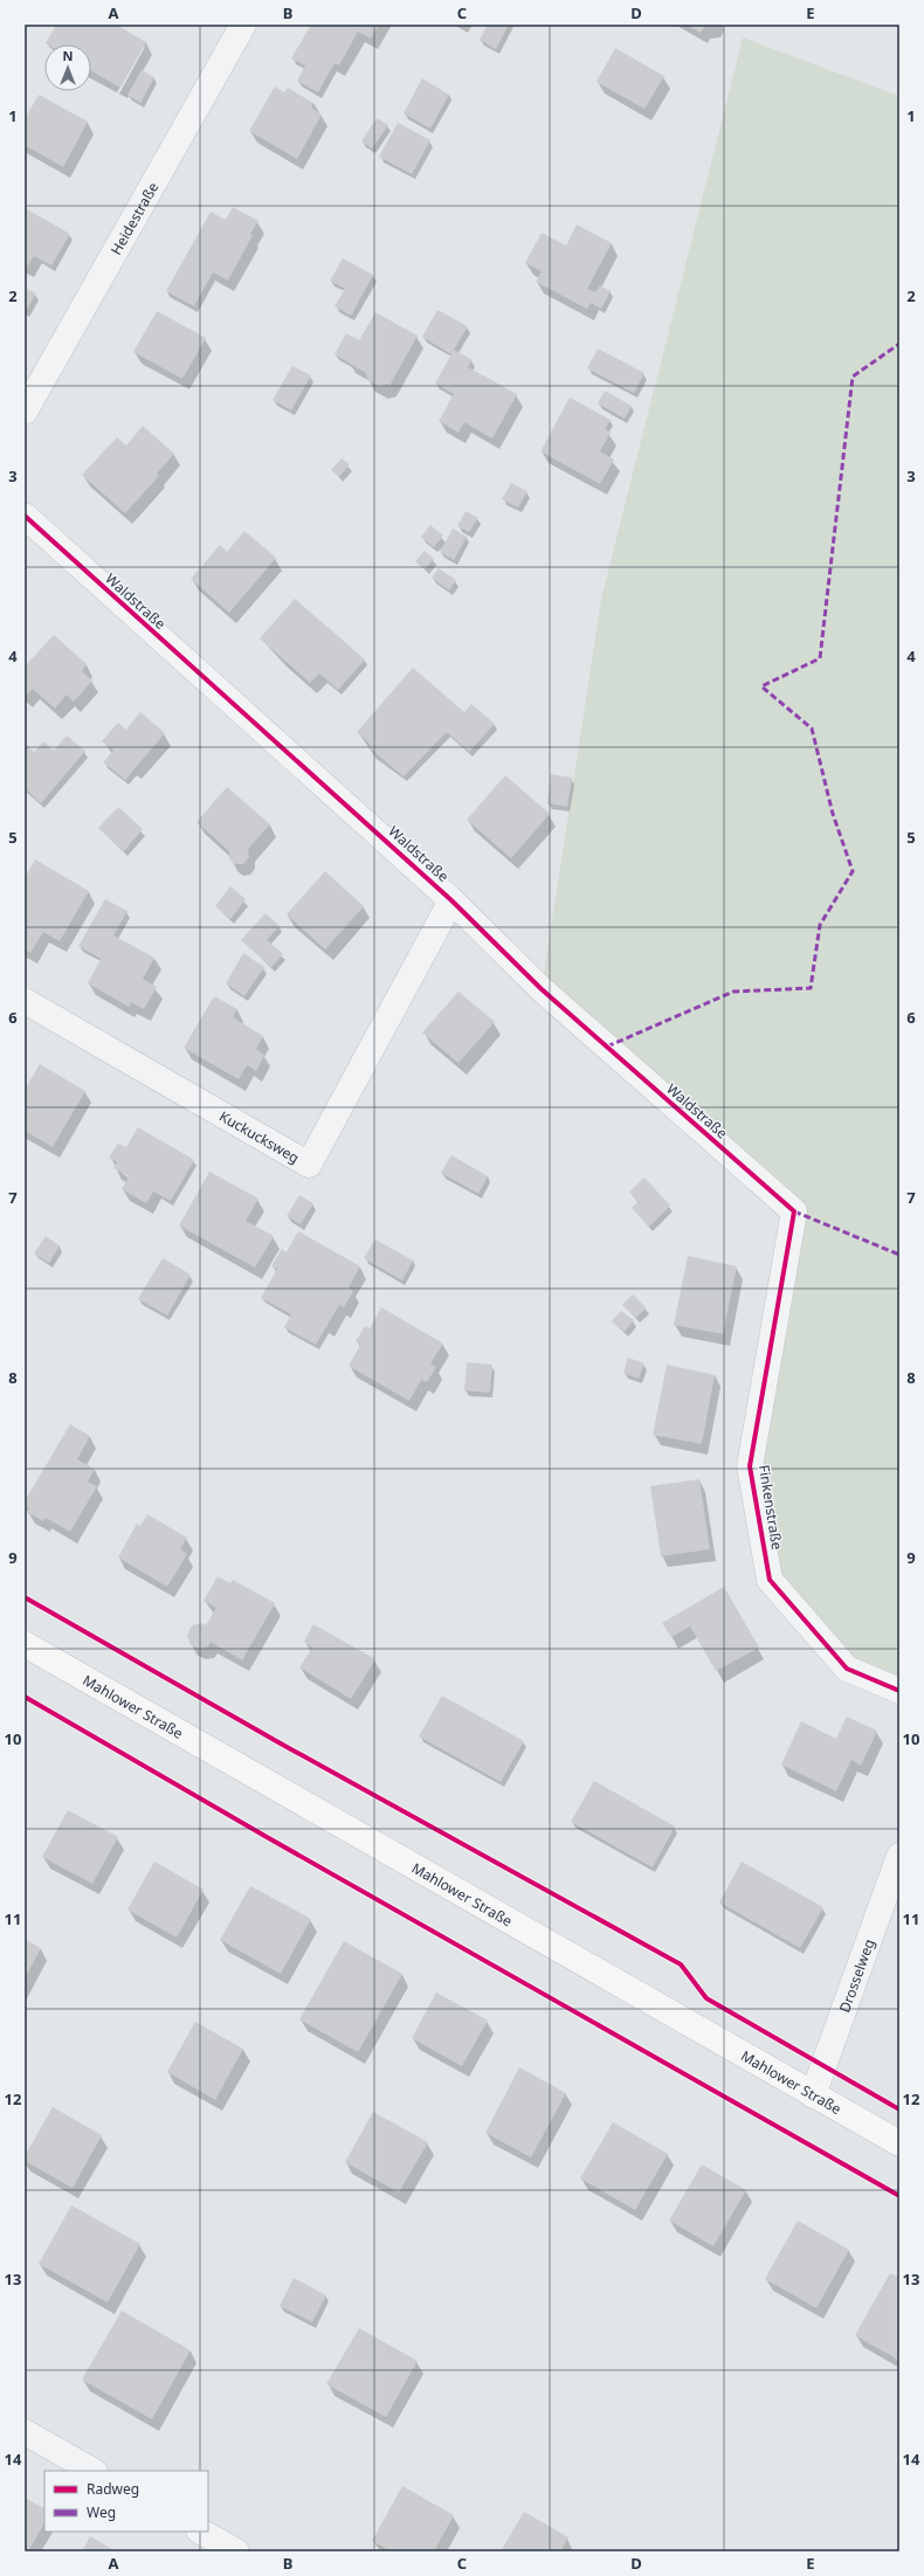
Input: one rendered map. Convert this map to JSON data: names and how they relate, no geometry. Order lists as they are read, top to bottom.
{
  "streets": {
    "main road": ["Mahlower Straße"],
    "street": [
      "Heidestraße",
      "Waldstraße",
      "Kuckucksweg",
      "Finkenstraße",
      "Drosselweg"
    ]
  },
  "crossings": [
    ["Waldstraße", "Kuckucksweg"],
    ["Waldstraße", "Finkenstraße"],
    ["Mahlower Straße", "Drosselweg"]
  ],
  "legend": ["Radweg", "Weg"],
  "north": "top",
  "grid": {
    "columns": [
      "A",
      "B",
      "C",
      "D",
      "E"
    ],
    "rows": [
      "1",
      "2",
      "3",
      "4",
      "5",
      "6",
      "7",
      "8",
      "9",
      "10",
      "11",
      "12",
      "13",
      "14"
    ]
  }
}
